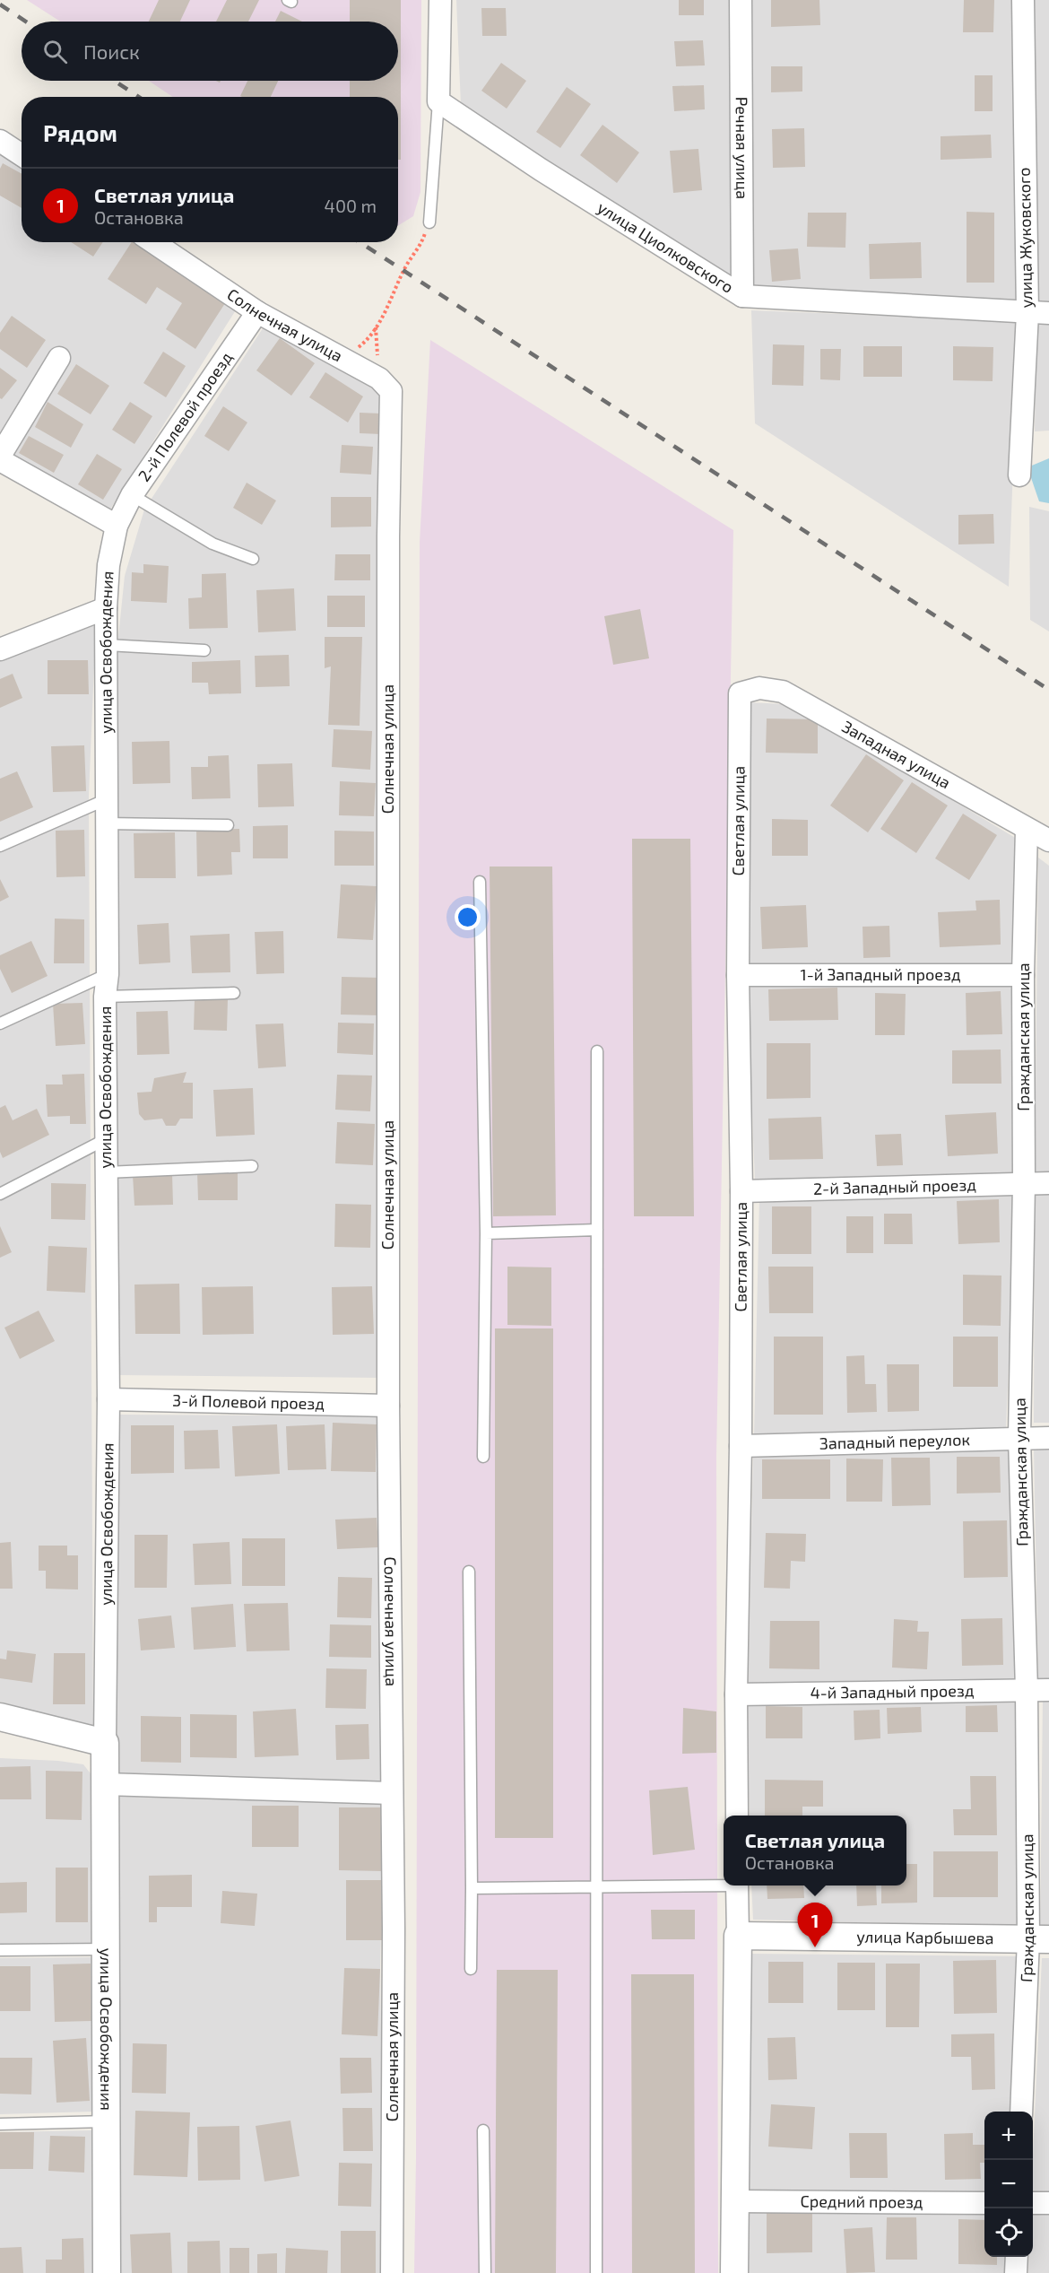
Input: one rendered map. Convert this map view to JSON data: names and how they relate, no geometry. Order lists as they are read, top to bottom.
{
  "streets": {
    "street": [
      "Речная улица",
      "улица Жуковского",
      "улица Циолковского",
      "Солнечная улица",
      "2-й Полевой проезд",
      "улица Освобождения",
      "Западная улица",
      "Светлая улица",
      "1-й Западный проезд",
      "Гражданская улица",
      "2-й Западный проезд",
      "3-й Полевой проезд",
      "Западный переулок",
      "4-й Западный проезд",
      "улица Карбышева",
      "Средний проезд"
    ]
  },
  "crossings": [
    ["Речная улица", "улица Циолковского"],
    ["улица Жуковского", "улица Циолковского"],
    ["Солнечная улица", "2-й Полевой проезд"],
    ["Солнечная улица", "3-й Полевой проезд"],
    ["2-й Полевой проезд", "улица Освобождения"],
    ["улица Освобождения", "3-й Полевой проезд"],
    ["Западная улица", "Светлая улица"],
    ["Западная улица", "Гражданская улица"],
    ["Светлая улица", "1-й Западный проезд"],
    ["Светлая улица", "2-й Западный проезд"],
    ["Светлая улица", "Западный переулок"],
    ["Светлая улица", "4-й Западный проезд"],
    ["1-й Западный проезд", "Гражданская улица"],
    ["Гражданская улица", "2-й Западный проезд"],
    ["Гражданская улица", "Западный переулок"],
    ["Гражданская улица", "4-й Западный проезд"],
    ["Гражданская улица", "улица Карбышева"]
  ],
  "page": {
    "search": "Поиск",
    "heading": "Рядом",
    "list": [
      {
        "mark": "1",
        "name": "Светлая улица",
        "note": "Остановка",
        "value": "400 m"
      }
    ],
    "popup": ["Светлая улица", "Остановка"],
    "pins": "1",
    "map_buttons": ["+", "−"]
  }
}
